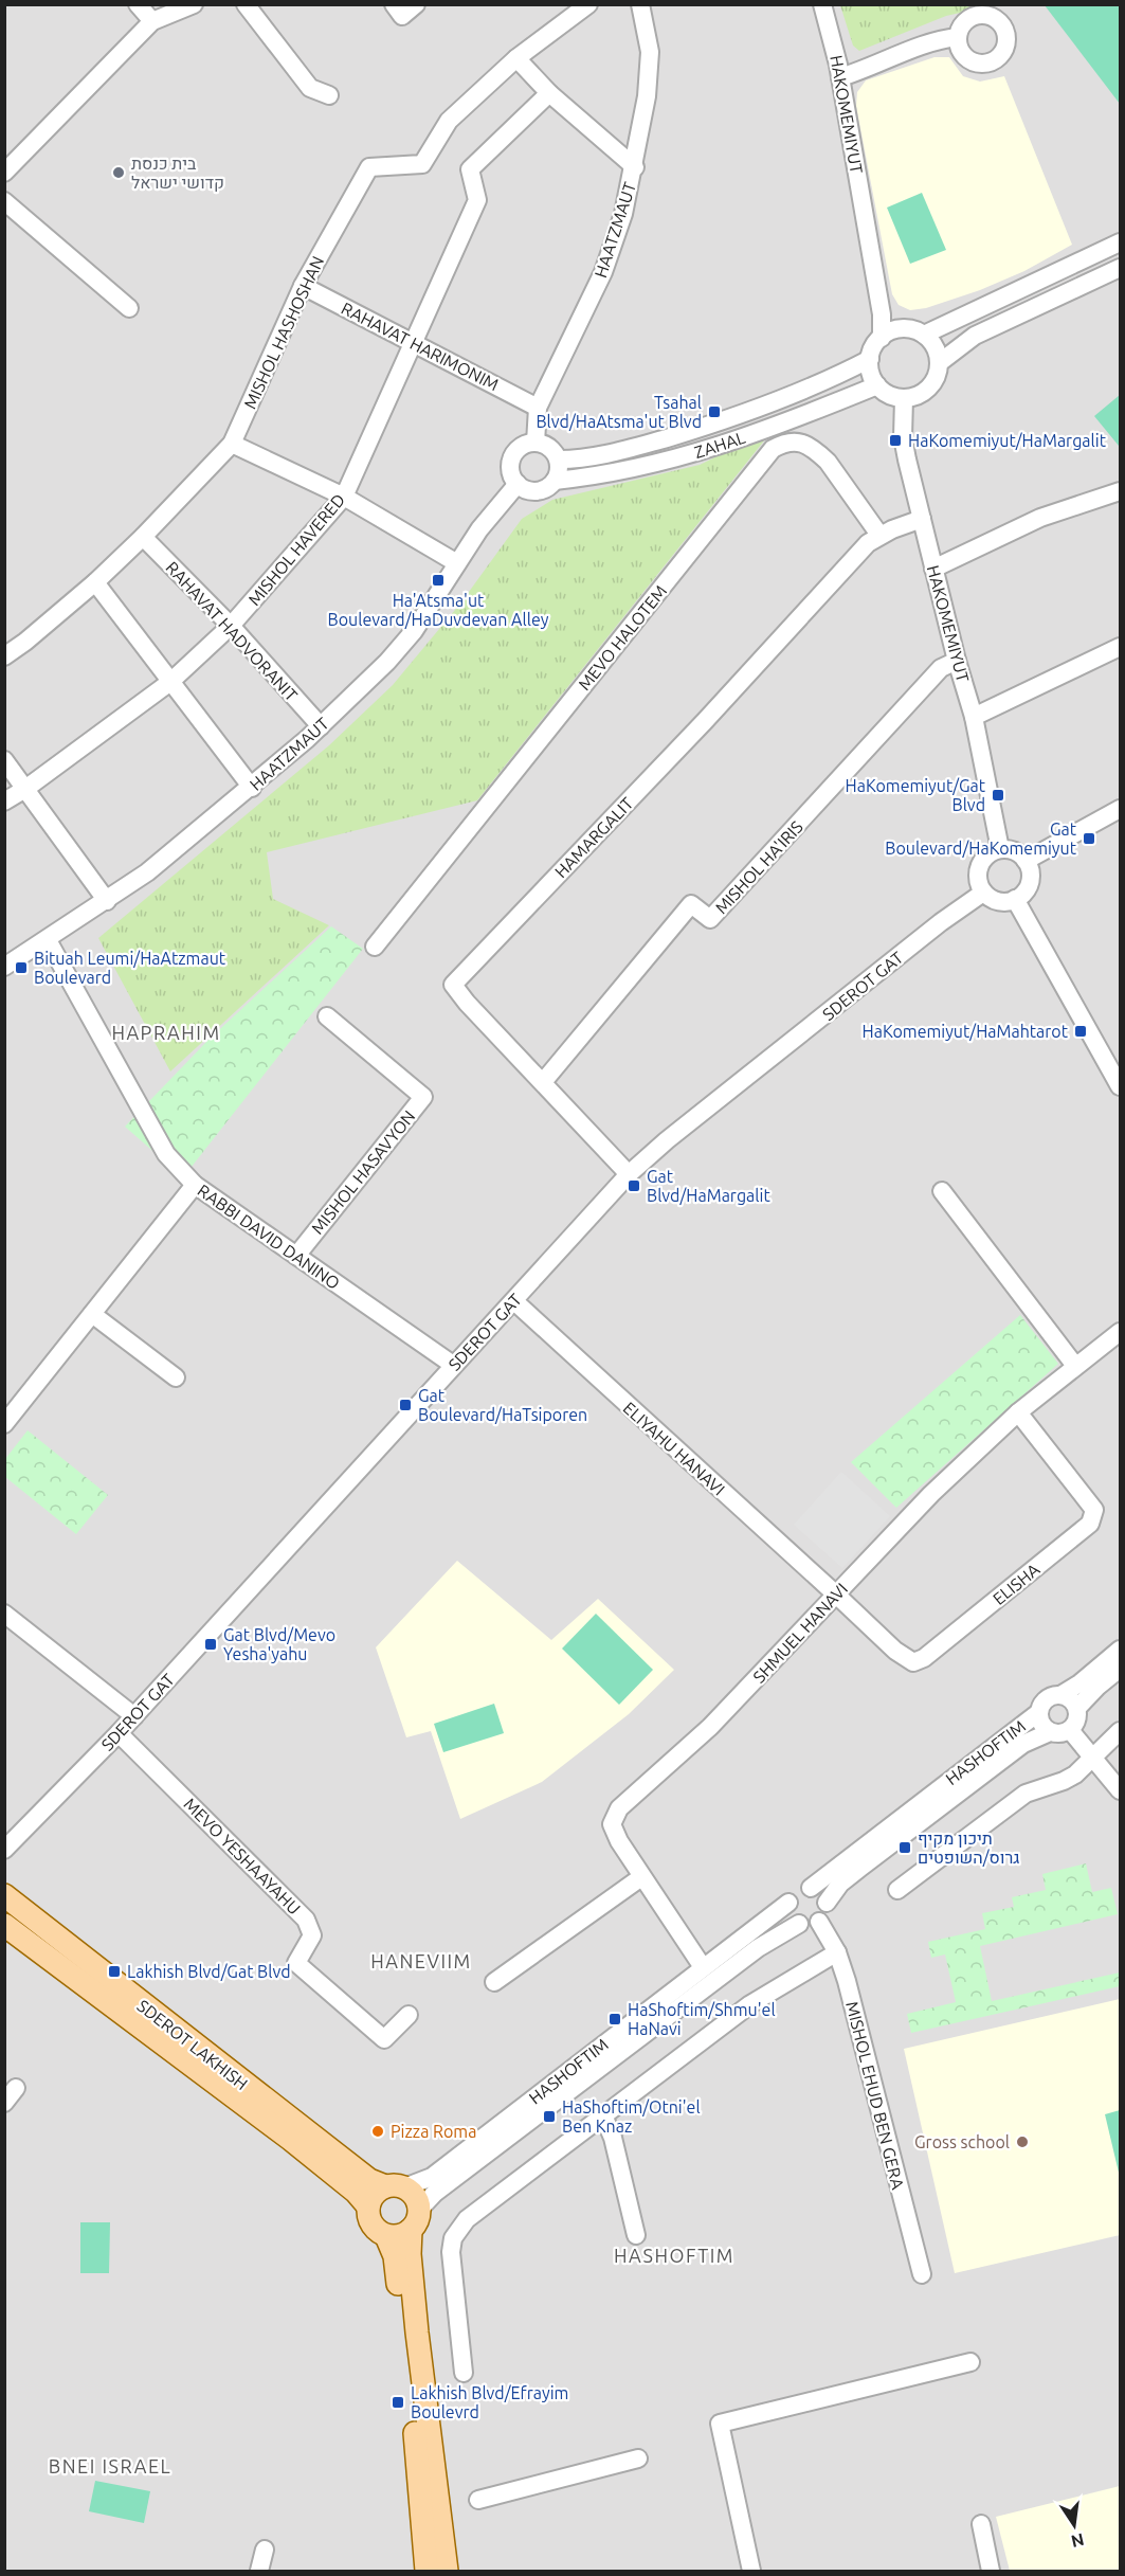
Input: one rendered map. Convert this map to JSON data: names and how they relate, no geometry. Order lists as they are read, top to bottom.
{
  "streets": {
    "main road": ["SDEROT LAKHISH"],
    "street": [
      "HAKOMEMIYUT",
      "HAATZMAUT",
      "MISHOL HASHOSHAN",
      "RAHAVAT HARIMONIM",
      "ZAHAL",
      "MISHOL HAVERED",
      "RAHAVAT HADVORANIT",
      "MEVO HALOTEM",
      "HAMARGALIT",
      "MISHOL HA'IRIS",
      "SDEROT GAT",
      "MISHOL HASAVYON",
      "RABBI DAVID DANINO",
      "ELIYAHU HANAVI",
      "ELISHA",
      "SHMUEL HANAVI",
      "HASHOFTIM",
      "MEVO YESHAAYAHU",
      "MISHOL EHUD BEN GERA"
    ]
  },
  "crossings": [
    ["HAKOMEMIYUT", "ZAHAL"],
    ["HAKOMEMIYUT", "HAMARGALIT"],
    ["HAKOMEMIYUT", "MISHOL HA'IRIS"],
    ["HAKOMEMIYUT", "SDEROT GAT"],
    ["HAATZMAUT", "RAHAVAT HARIMONIM"],
    ["HAATZMAUT", "ZAHAL"],
    ["HAATZMAUT", "RAHAVAT HADVORANIT"],
    ["HAATZMAUT", "RABBI DAVID DANINO"],
    ["MISHOL HASHOSHAN", "RAHAVAT HARIMONIM"],
    ["MISHOL HASHOSHAN", "RAHAVAT HADVORANIT"],
    ["RAHAVAT HARIMONIM", "MISHOL HAVERED"],
    ["MISHOL HAVERED", "RAHAVAT HADVORANIT"],
    ["MEVO HALOTEM", "HAMARGALIT"],
    ["HAMARGALIT", "MISHOL HA'IRIS"],
    ["HAMARGALIT", "SDEROT GAT"],
    ["SDEROT GAT", "RABBI DAVID DANINO"],
    ["SDEROT GAT", "ELIYAHU HANAVI"],
    ["SDEROT GAT", "MEVO YESHAAYAHU"],
    ["MISHOL HASAVYON", "RABBI DAVID DANINO"],
    ["ELIYAHU HANAVI", "ELISHA"],
    ["ELIYAHU HANAVI", "SHMUEL HANAVI"],
    ["ELISHA", "SHMUEL HANAVI"],
    ["SHMUEL HANAVI", "HASHOFTIM"],
    ["HASHOFTIM", "SDEROT LAKHISH"],
    ["HASHOFTIM", "MISHOL EHUD BEN GERA"]
  ],
  "districts": [
    "HAPRAHIM",
    "HANEVIIM",
    "HASHOFTIM",
    "BNEI ISRAEL"
  ],
  "places": {
    "other": ["בית כנסת קדושי ישראל", "Pizza Roma", "Gross school"],
    "transit": [
      "Tsahal Blvd/HaAtsma'ut Blvd",
      "HaKomemiyut/HaMargalit",
      "Ha'Atsma'ut Boulevard/HaDuvdevan Alley",
      "HaKomemiyut/Gat Blvd",
      "Gat Boulevard/HaKomemiyut",
      "Bituah Leumi/HaAtzmaut Boulevard",
      "HaKomemiyut/HaMahtarot",
      "Gat Blvd/HaMargalit",
      "Gat Boulevard/HaTsiporen",
      "Gat Blvd/Mevo Yesha'yahu",
      "תיכון מקיף גרוס/השופטים",
      "Lakhish Blvd/Gat Blvd",
      "HaShoftim/Shmu'el HaNavi",
      "HaShoftim/Otni'el Ben Knaz",
      "Lakhish Blvd/Efrayim Boulevrd"
    ]
  },
  "north": "bottom"
}
